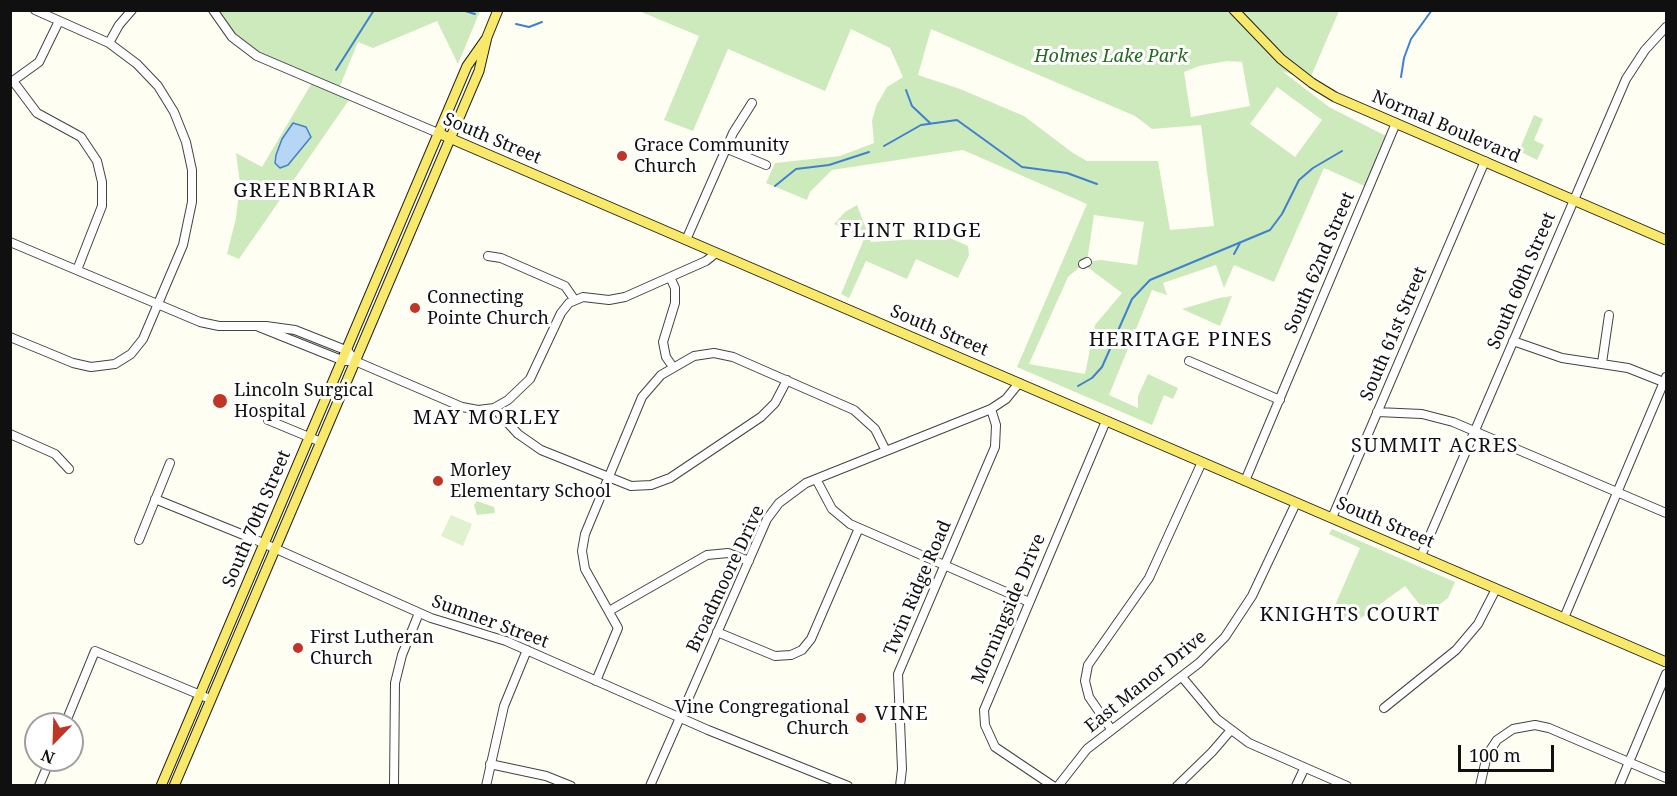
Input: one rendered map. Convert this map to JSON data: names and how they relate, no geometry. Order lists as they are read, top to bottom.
{
  "streets": {
    "main road": ["Normal Boulevard", "South Street", "South 70th Street"],
    "street": [
      "South 62nd Street",
      "South 60th Street",
      "South 61st Street",
      "Broadmoore Drive",
      "Twin Ridge Road",
      "Morningside Drive",
      "Sumner Street",
      "East Manor Drive"
    ]
  },
  "crossings": [
    ["Normal Boulevard", "South 62nd Street"],
    ["Normal Boulevard", "South 60th Street"],
    ["Normal Boulevard", "South 61st Street"],
    ["South Street", "South 62nd Street"],
    ["South Street", "South 60th Street"],
    ["South Street", "South 61st Street"],
    ["South Street", "South 70th Street"],
    ["South Street", "Broadmoore Drive"],
    ["South Street", "Morningside Drive"],
    ["South Street", "East Manor Drive"],
    ["South 70th Street", "Sumner Street"],
    ["Broadmoore Drive", "Twin Ridge Road"],
    ["Broadmoore Drive", "Sumner Street"]
  ],
  "districts": [
    "GREENBRIAR",
    "FLINT RIDGE",
    "HERITAGE PINES",
    "MAY MORLEY",
    "SUMMIT ACRES",
    "KNIGHTS COURT",
    "VINE"
  ],
  "parks": ["Holmes Lake Park"],
  "places": [
    "Grace Community Church",
    "Connecting Pointe Church",
    "Lincoln Surgical Hospital",
    "Morley Elementary School",
    "First Lutheran Church",
    "Vine Congregational Church"
  ],
  "scale_bar": "100 m",
  "north": "bottom left"
}
